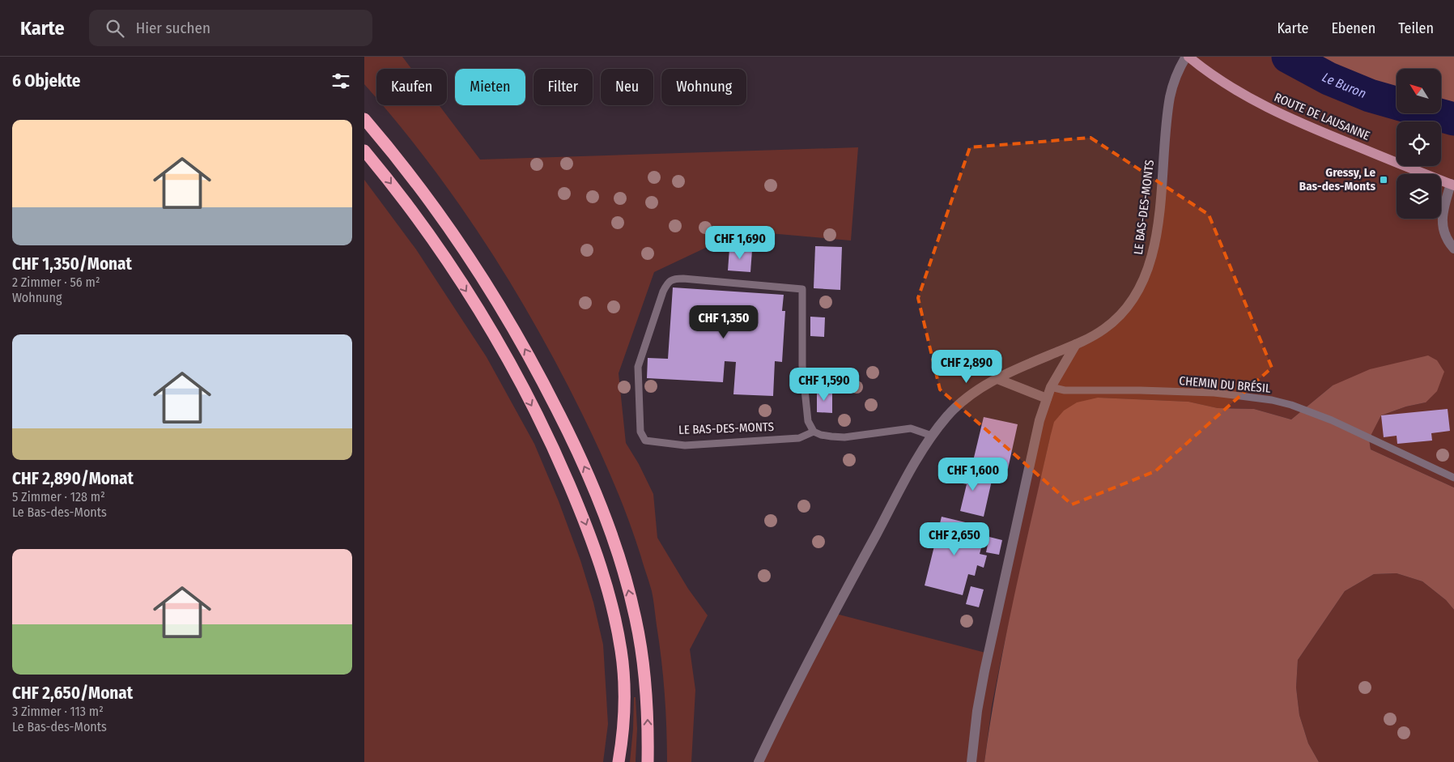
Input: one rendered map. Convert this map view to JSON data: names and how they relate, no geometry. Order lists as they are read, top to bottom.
{
  "streets": {
    "main road": ["ROUTE DE LAUSANNE"],
    "street": ["LE BAS-DES-MONTS"],
    "lane": ["CHEMIN DU BRÉSIL"]
  },
  "crossings": [
    ["ROUTE DE LAUSANNE", "LE BAS-DES-MONTS"]
  ],
  "water": ["Le Buron"],
  "places": {
    "transit": ["Gressy, Le Bas-des-Monts"]
  },
  "north": "top left",
  "page": {
    "header": "Karte",
    "search": "Hier suchen",
    "nav": ["Karte", "Ebenen", "Teilen"],
    "heading": "6 Objekte",
    "chip": [
      "Kaufen",
      "Mieten",
      "Filter",
      "Neu",
      "Wohnung"
    ],
    "list": [
      {
        "name": "CHF 1,350/Monat",
        "note": "2 Zimmer · 56 m² · Wohnung"
      },
      {
        "name": "CHF 2,890/Monat",
        "note": "5 Zimmer · 128 m² · Le Bas-des-Monts"
      },
      {
        "name": "CHF 2,650/Monat",
        "note": "3 Zimmer · 113 m² · Le Bas-des-Monts"
      }
    ],
    "price": [
      "CHF 1,690",
      "CHF 1,350",
      "CHF 2,890",
      "CHF 1,590",
      "CHF 1,600",
      "CHF 2,650"
    ]
  }
}
